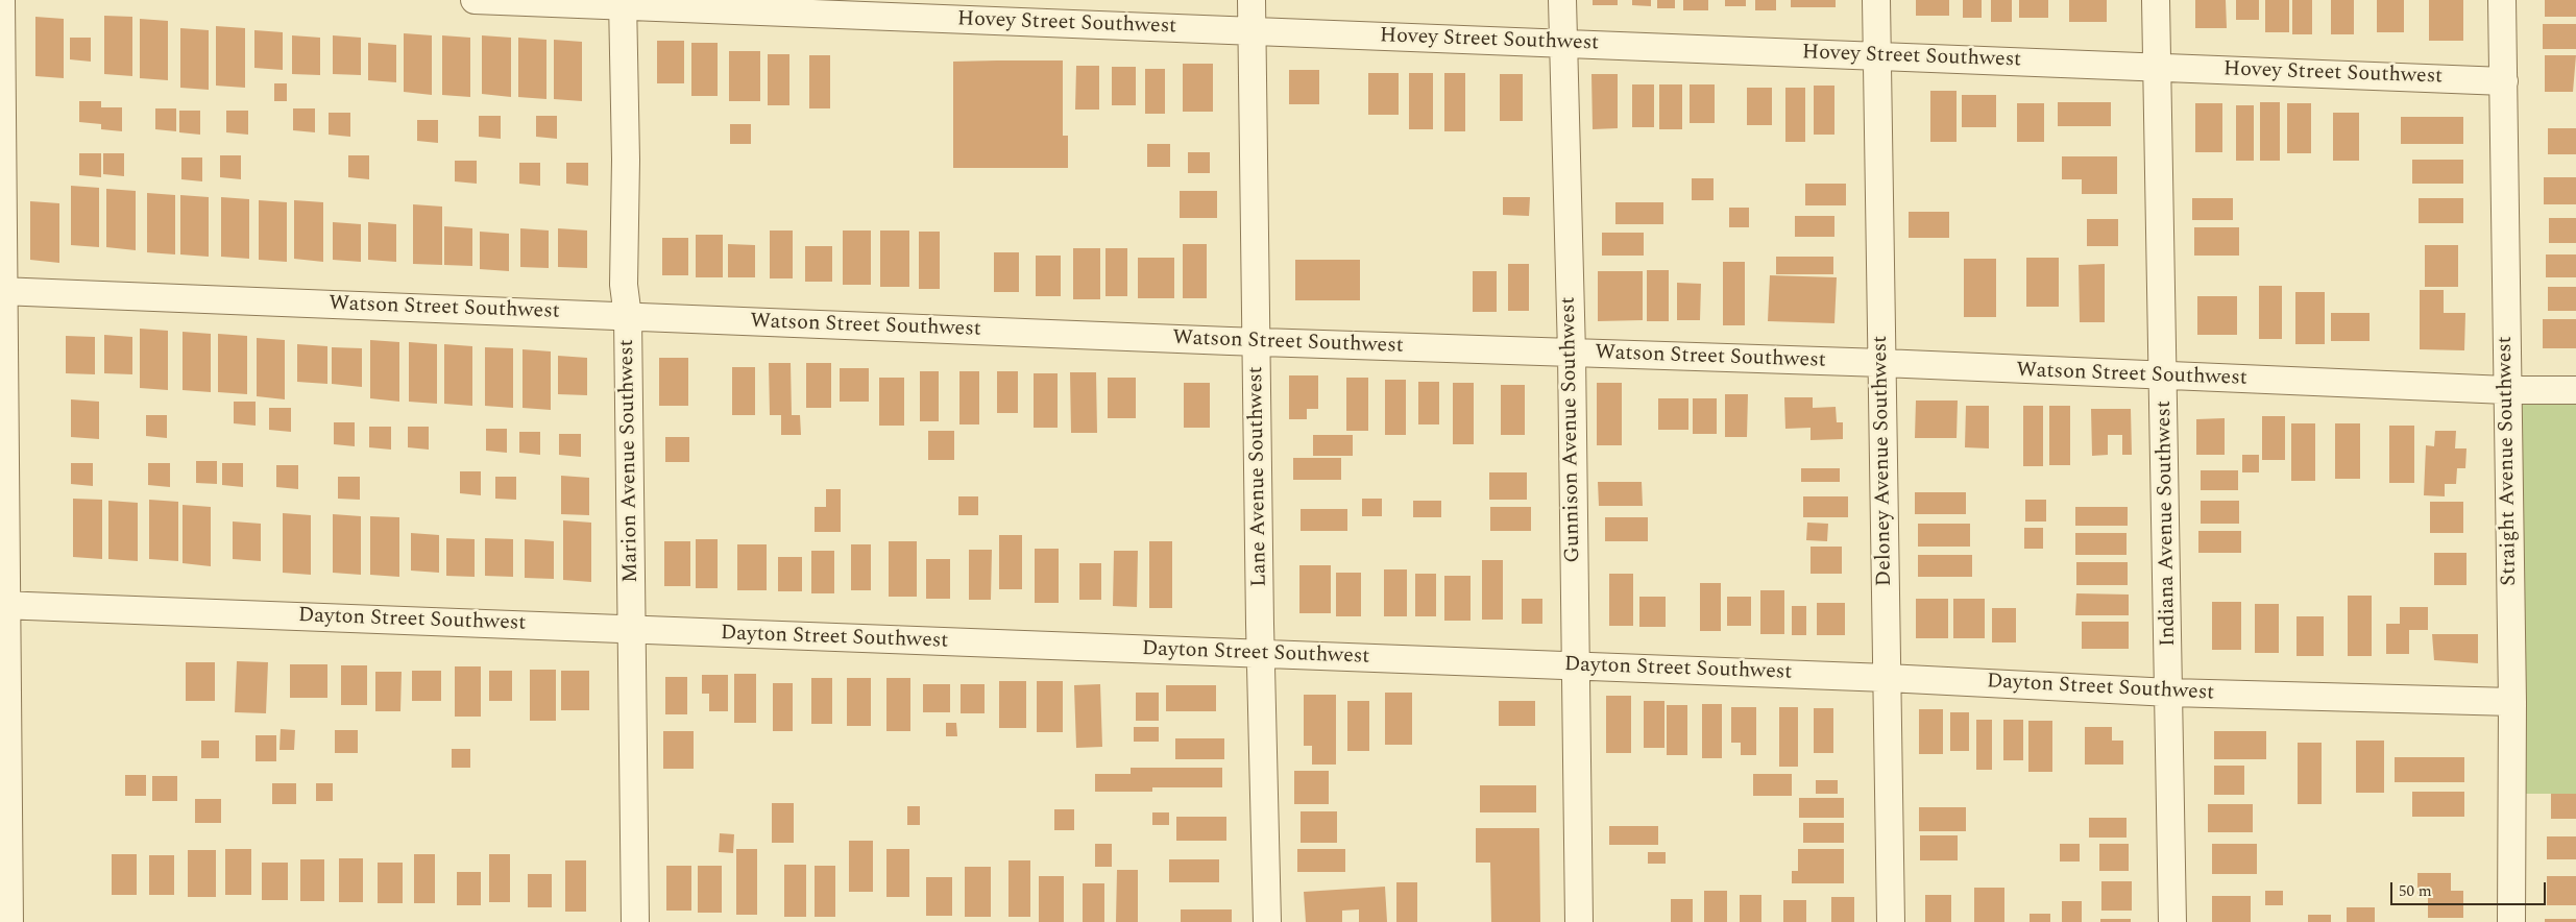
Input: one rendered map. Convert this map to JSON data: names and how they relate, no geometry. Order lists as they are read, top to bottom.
{
  "streets": {
    "street": [
      "Hovey Street Southwest",
      "Watson Street Southwest",
      "Gunnison Avenue Southwest",
      "Marion Avenue Southwest",
      "Deloney Avenue Southwest",
      "Straight Avenue Southwest",
      "Lane Avenue Southwest",
      "Indiana Avenue Southwest",
      "Dayton Street Southwest"
    ]
  },
  "crossings": [
    ["Hovey Street Southwest", "Gunnison Avenue Southwest"],
    ["Hovey Street Southwest", "Marion Avenue Southwest"],
    ["Hovey Street Southwest", "Deloney Avenue Southwest"],
    ["Hovey Street Southwest", "Straight Avenue Southwest"],
    ["Hovey Street Southwest", "Lane Avenue Southwest"],
    ["Hovey Street Southwest", "Indiana Avenue Southwest"],
    ["Watson Street Southwest", "Gunnison Avenue Southwest"],
    ["Watson Street Southwest", "Marion Avenue Southwest"],
    ["Watson Street Southwest", "Deloney Avenue Southwest"],
    ["Watson Street Southwest", "Straight Avenue Southwest"],
    ["Watson Street Southwest", "Lane Avenue Southwest"],
    ["Watson Street Southwest", "Indiana Avenue Southwest"],
    ["Gunnison Avenue Southwest", "Dayton Street Southwest"],
    ["Marion Avenue Southwest", "Dayton Street Southwest"],
    ["Deloney Avenue Southwest", "Dayton Street Southwest"],
    ["Straight Avenue Southwest", "Dayton Street Southwest"],
    ["Lane Avenue Southwest", "Dayton Street Southwest"],
    ["Indiana Avenue Southwest", "Dayton Street Southwest"]
  ],
  "scale_bar": "50 m"
}
